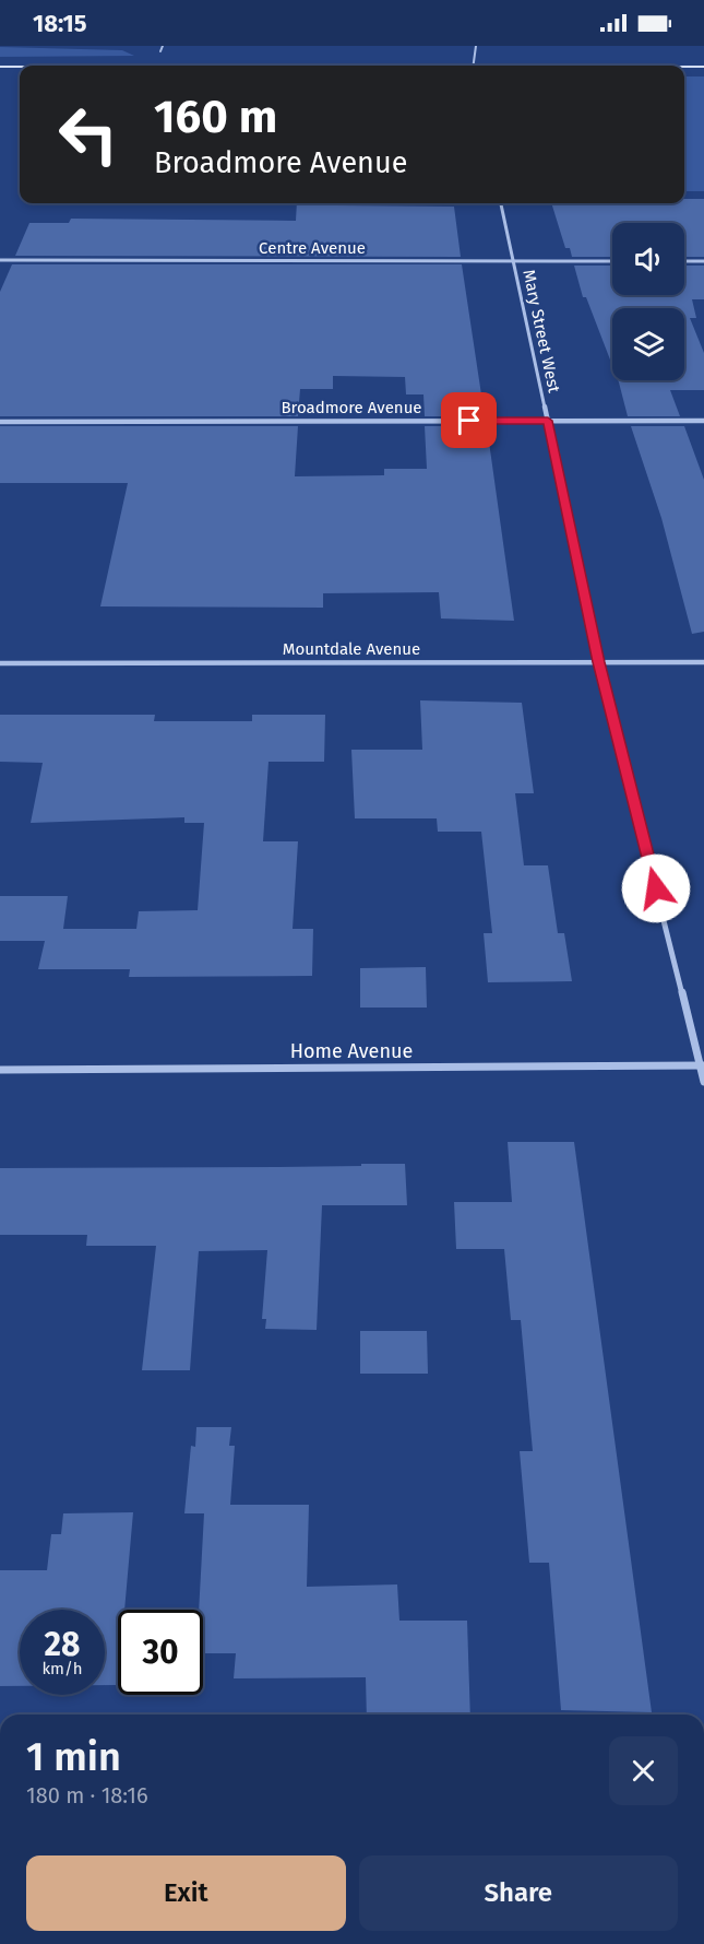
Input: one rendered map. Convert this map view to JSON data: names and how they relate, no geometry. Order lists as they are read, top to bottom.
{
  "streets": {
    "street": [
      "Centre Avenue",
      "Mary Street West",
      "Broadmore Avenue",
      "Mountdale Avenue",
      "Home Avenue"
    ]
  },
  "crossings": [
    ["Centre Avenue", "Mary Street West"],
    ["Mary Street West", "Broadmore Avenue"],
    ["Mary Street West", "Mountdale Avenue"],
    ["Mary Street West", "Home Avenue"]
  ],
  "page": {
    "status": "18:15",
    "turn": ["160 m", "Broadmore Avenue"],
    "speed": "28 km/h",
    "limit": "30",
    "heading": ["1 min", "180 m · 18:16"],
    "buttons": ["Exit", "Share"]
  }
}
